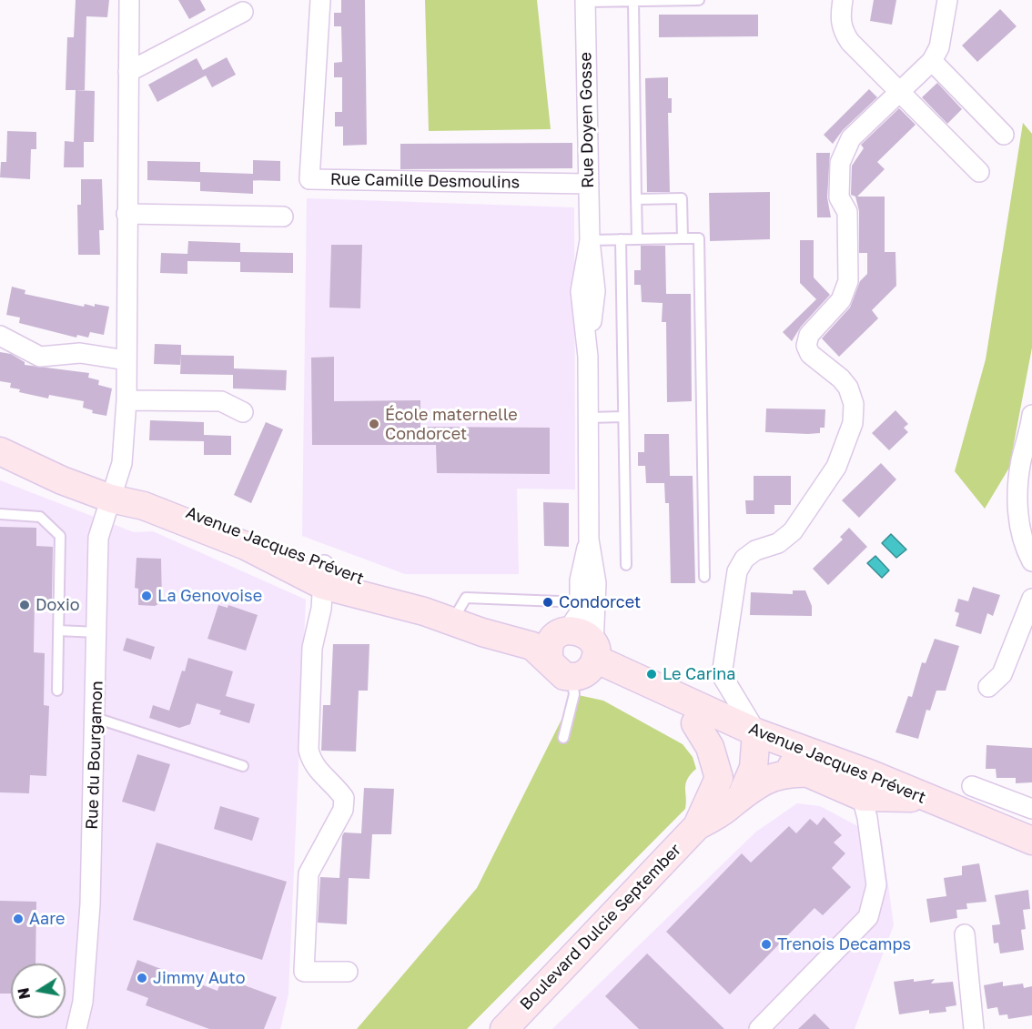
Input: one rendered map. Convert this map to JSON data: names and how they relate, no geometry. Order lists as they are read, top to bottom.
{
  "streets": {
    "main road": ["Avenue Jacques Prévert", "Boulevard Dulcie September"],
    "street": ["Rue Doyen Gosse", "Rue Camille Desmoulins", "Rue du Bourgamon"]
  },
  "crossings": [
    ["Rue Doyen Gosse", "Rue Camille Desmoulins"],
    ["Rue Doyen Gosse", "Avenue Jacques Prévert"],
    ["Avenue Jacques Prévert", "Rue du Bourgamon"],
    ["Avenue Jacques Prévert", "Boulevard Dulcie September"]
  ],
  "places": [
    "École maternelle Condorcet",
    "La Genovoise",
    "Condorcet",
    "Doxio",
    "Le Carina",
    "Aare",
    "Trenois Decamps",
    "Jimmy Auto"
  ],
  "north": "left"
}
